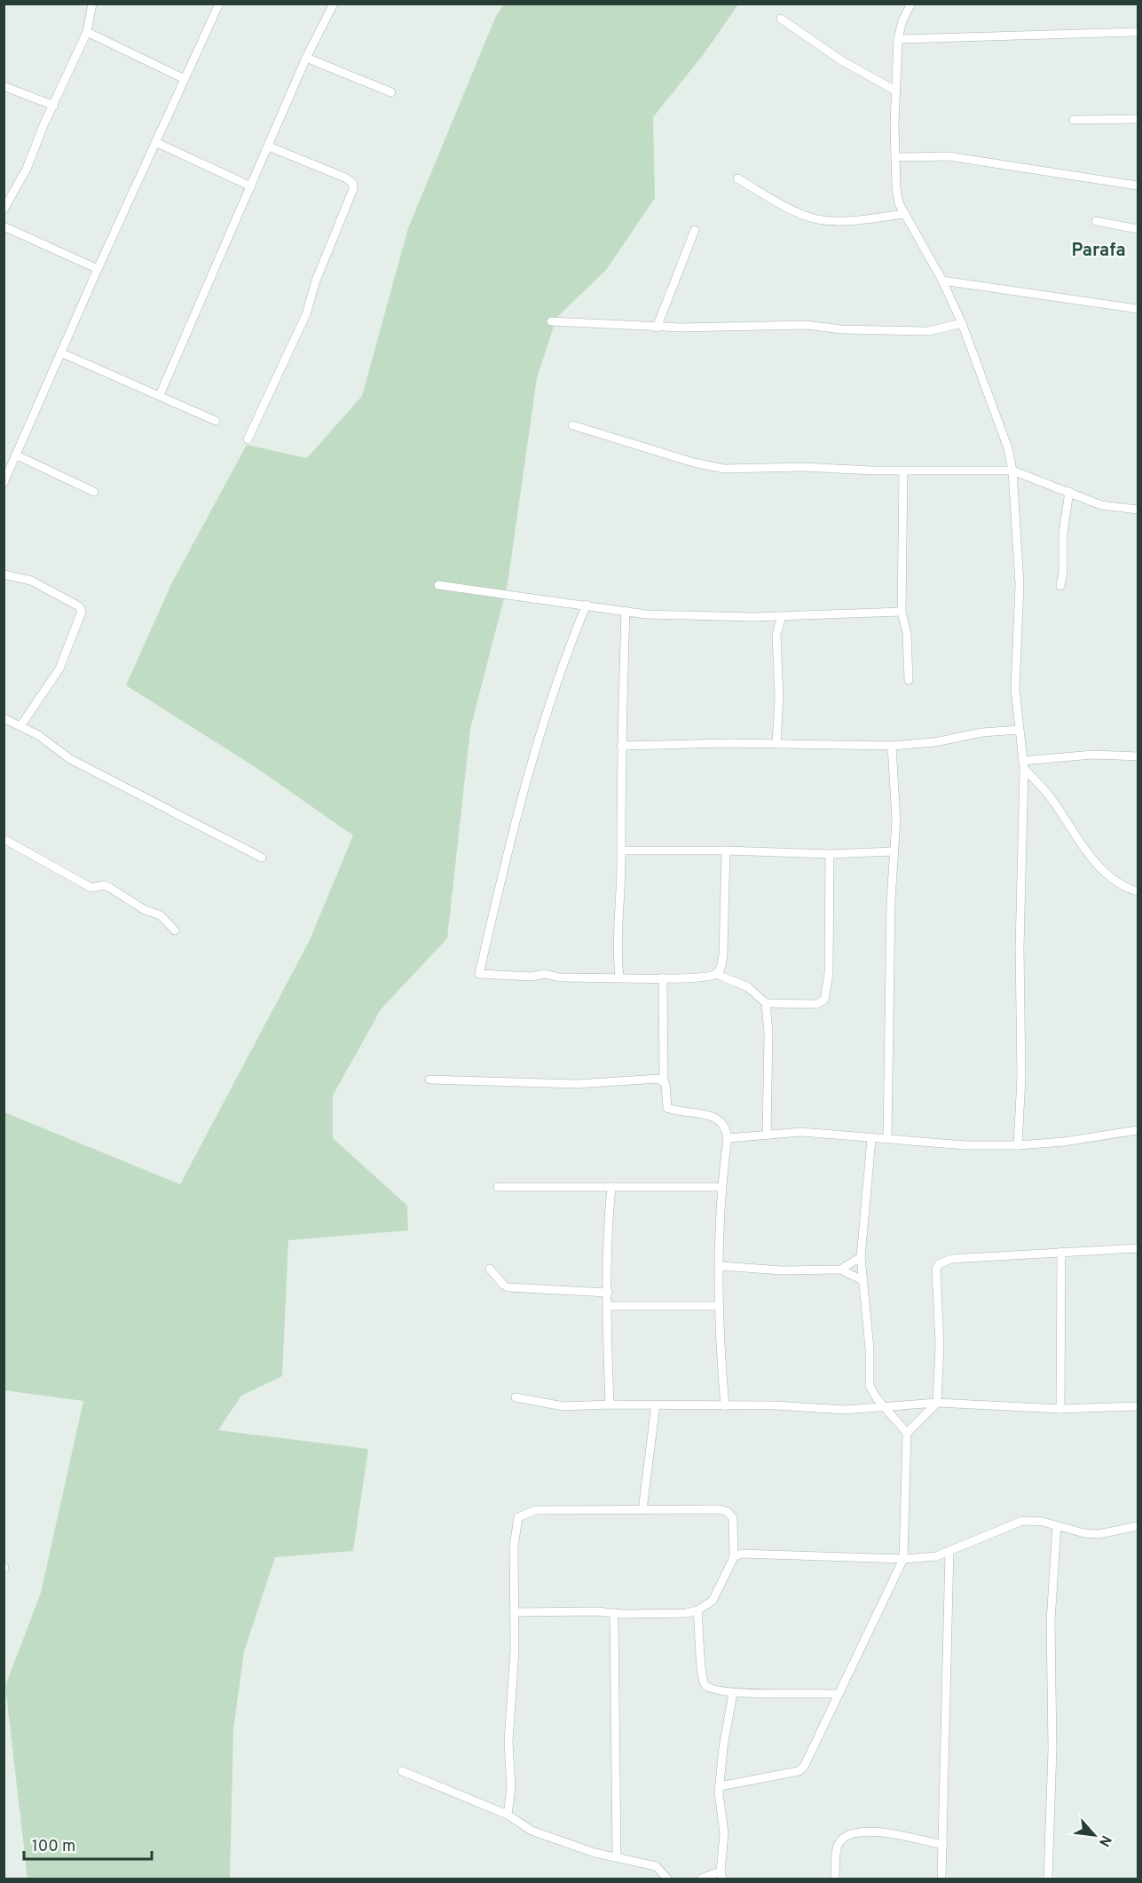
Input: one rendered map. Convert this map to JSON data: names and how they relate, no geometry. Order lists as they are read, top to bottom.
{
  "districts": ["Parafa"],
  "scale_bar": "100 m",
  "north": "bottom right"
}
